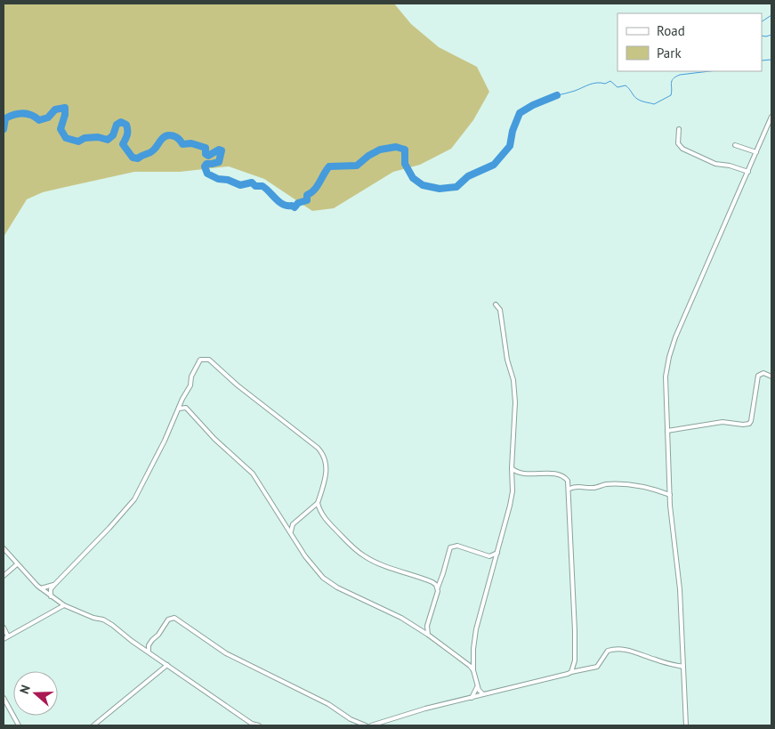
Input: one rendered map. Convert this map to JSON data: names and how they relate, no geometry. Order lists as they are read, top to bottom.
{
  "legend": ["Road", "Park"],
  "north": "left"
}
